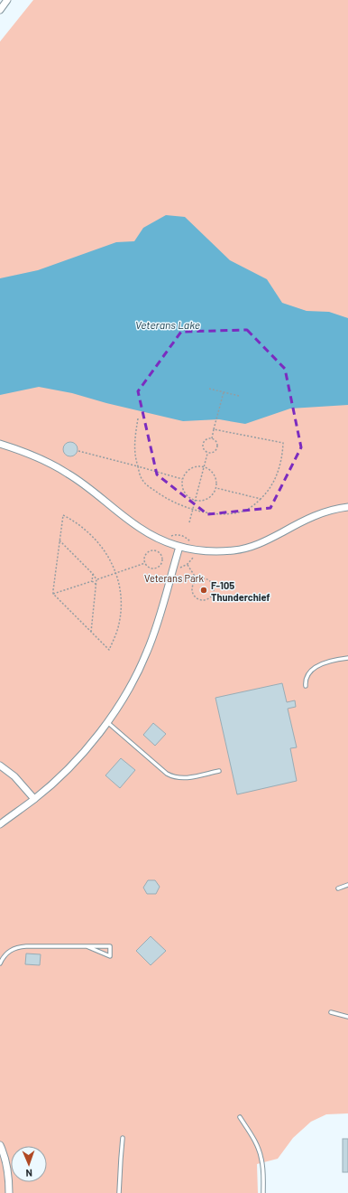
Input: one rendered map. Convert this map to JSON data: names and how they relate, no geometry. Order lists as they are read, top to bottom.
{
  "water": ["Veterans Lake"],
  "parks": ["Veterans Park"],
  "places": ["F-105 Thunderchief"],
  "north": "bottom"
}
